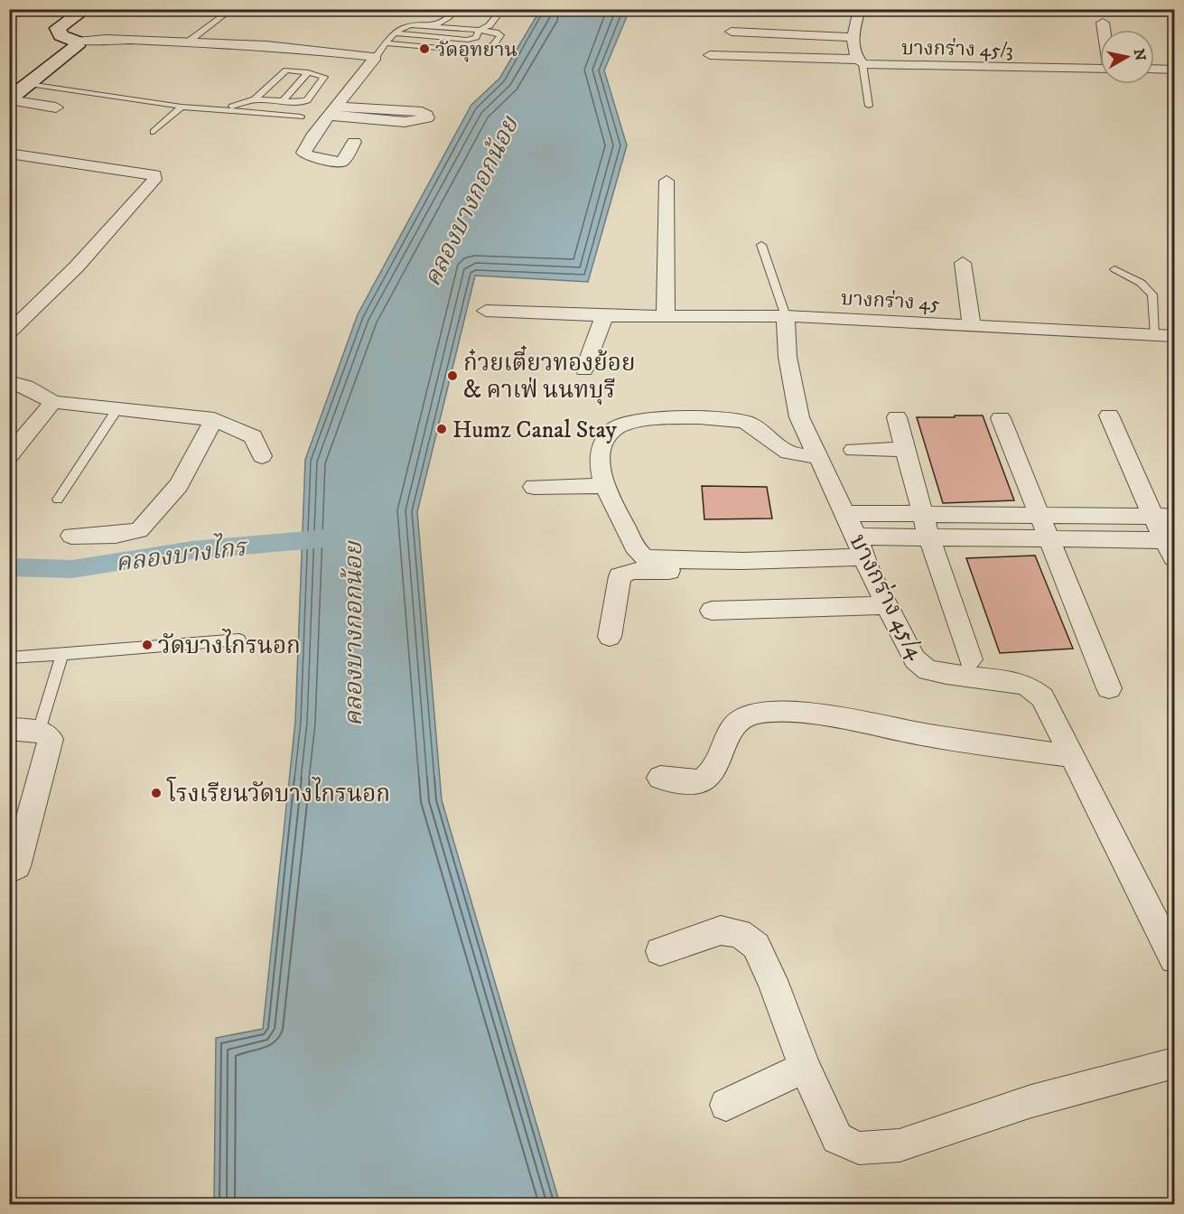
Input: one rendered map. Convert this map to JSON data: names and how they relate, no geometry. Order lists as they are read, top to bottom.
{
  "streets": {
    "street": ["บางกร่าง 45/3", "บางกร่าง 45", "บางกร่าง 45/4"]
  },
  "crossings": [
    ["บางกร่าง 45", "บางกร่าง 45/4"]
  ],
  "water": ["คลองบางกอกน้อย", "คลองบางไกร"],
  "places": [
    "วัดอุทยาน",
    "ก๋วยเตี๋ยวทองย้อย & คาเฟ่ นนทบุรี",
    "Humz Canal Stay",
    "วัดบางไกรนอก",
    "โรงเรียนวัดบางไกรนอก"
  ],
  "north": "right"
}
